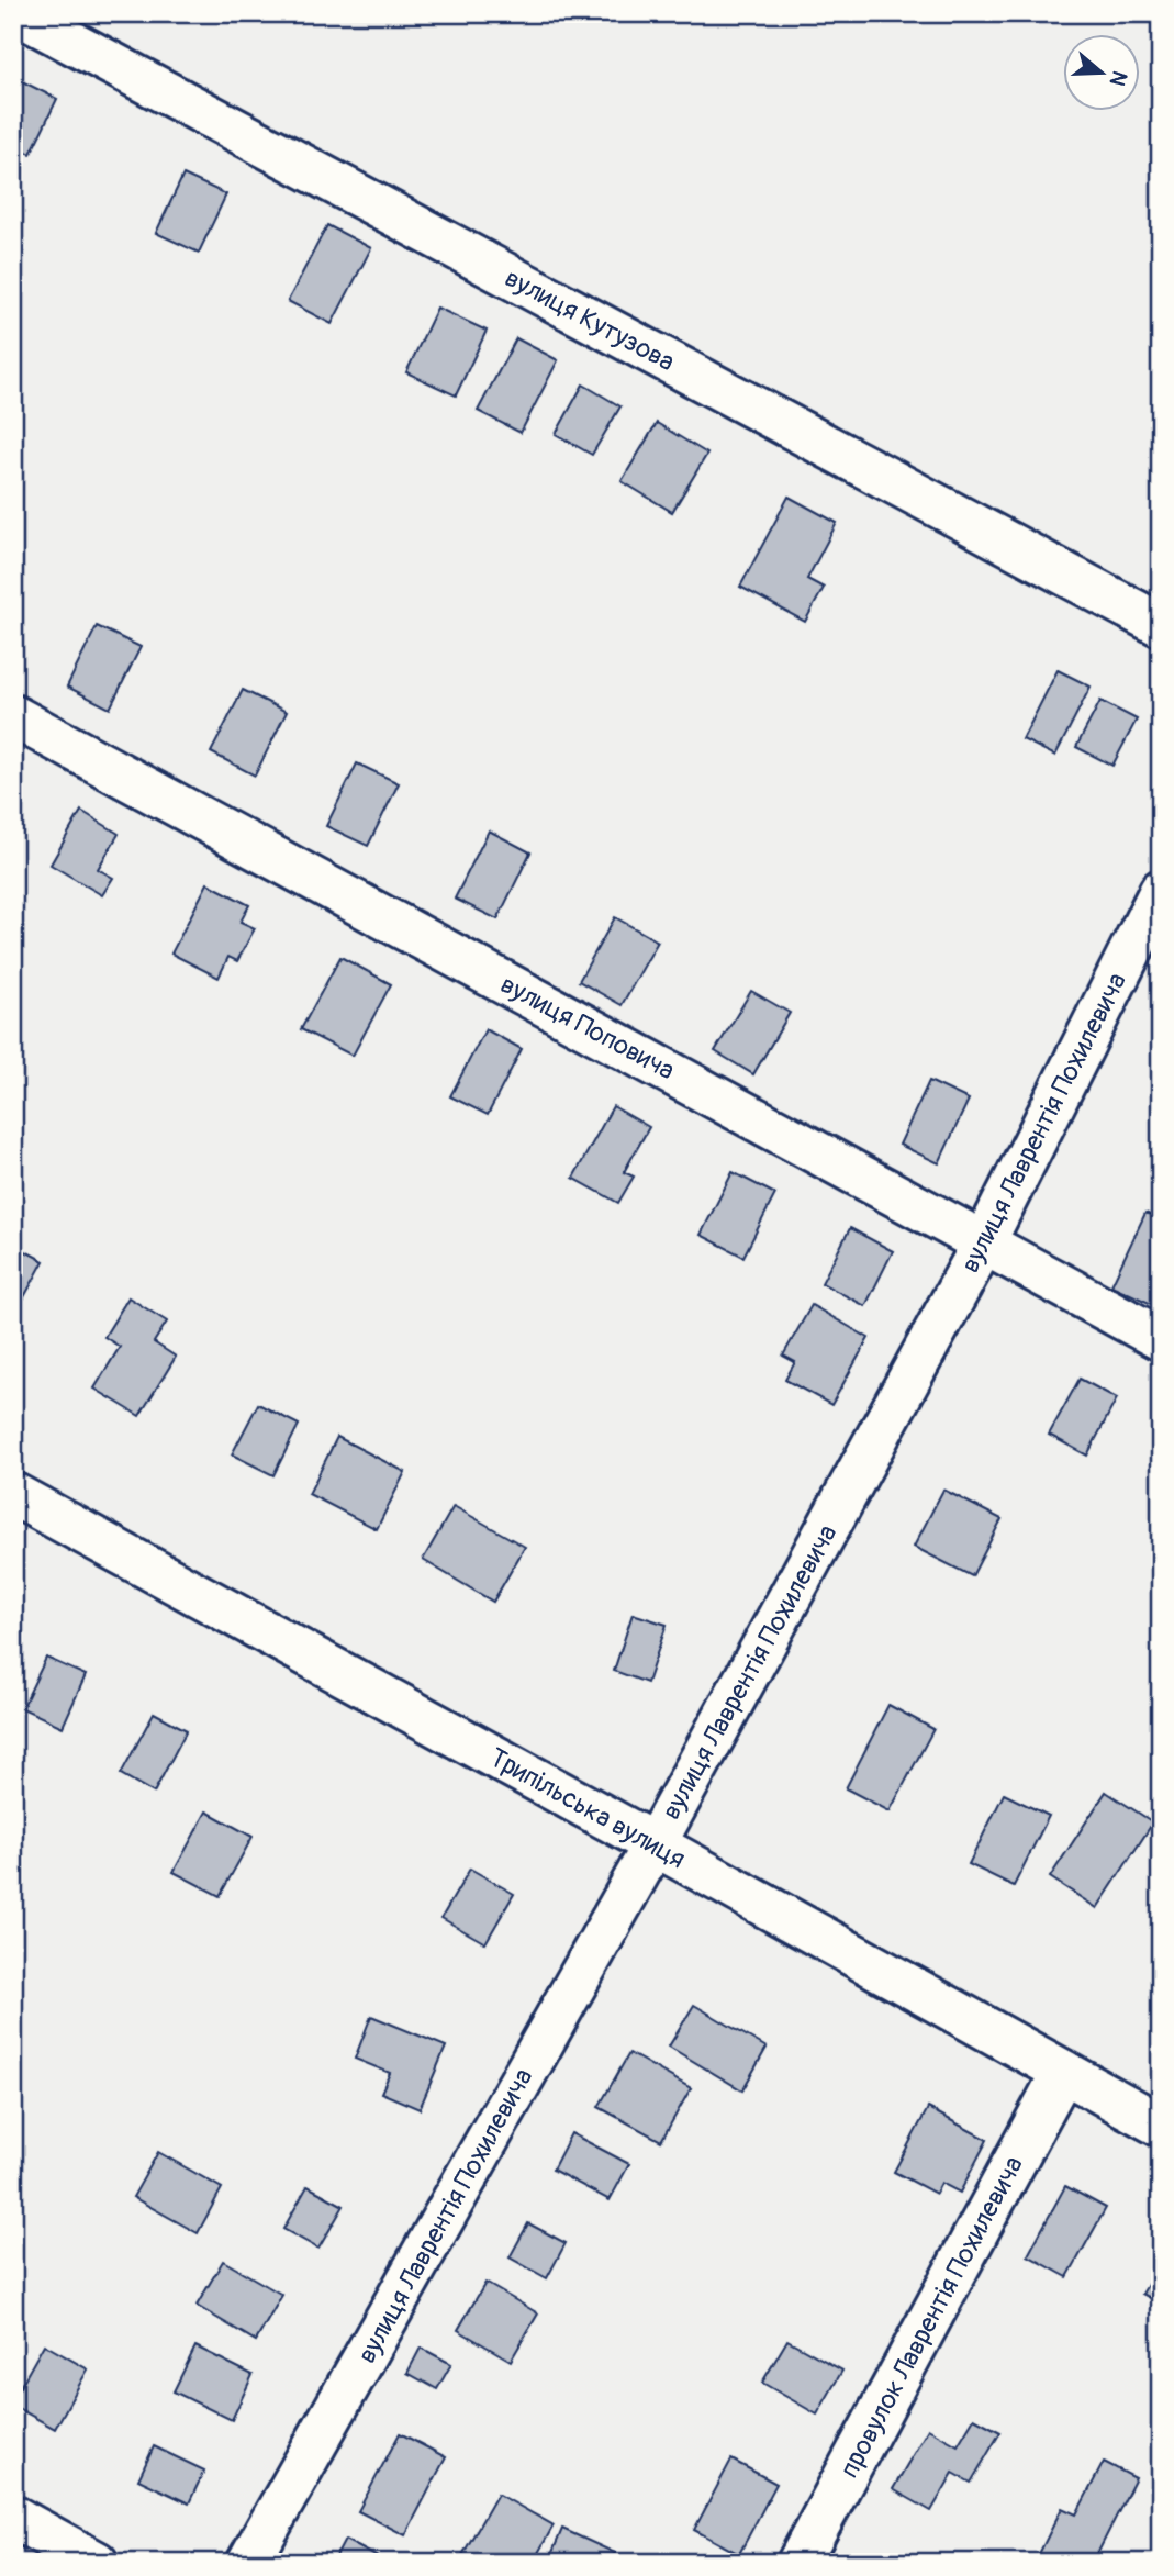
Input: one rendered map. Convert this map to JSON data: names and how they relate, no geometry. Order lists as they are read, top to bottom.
{
  "streets": {
    "street": [
      "вулиця Кутузова",
      "вулиця Поповича",
      "вулиця Лаврентія Похилевича",
      "Трипільська вулиця",
      "провулок Лаврентія Похилевича"
    ]
  },
  "crossings": [
    ["вулиця Поповича", "вулиця Лаврентія Похилевича"],
    ["вулиця Лаврентія Похилевича", "Трипільська вулиця"],
    ["Трипільська вулиця", "провулок Лаврентія Похилевича"]
  ],
  "north": "right"
}
